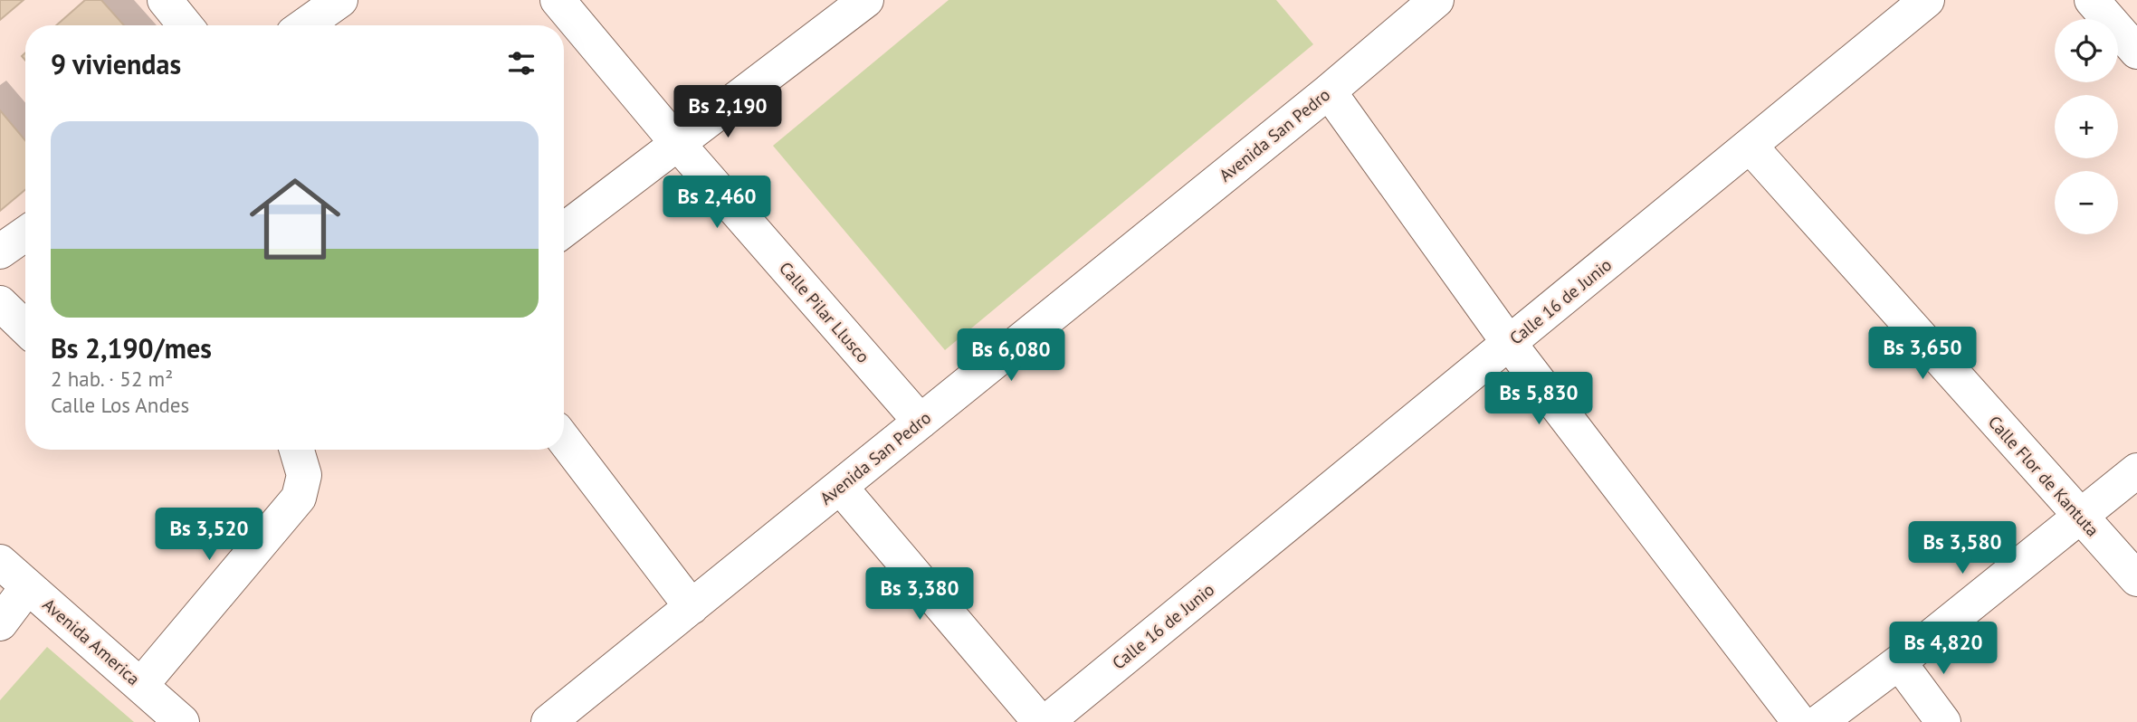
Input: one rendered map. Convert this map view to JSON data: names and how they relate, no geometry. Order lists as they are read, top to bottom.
{
  "streets": {
    "street": [
      "Avenida San Pedro",
      "Calle 16 de Junio",
      "Calle Pilar Llusco",
      "Calle Flor de Kantuta",
      "Avenida America"
    ]
  },
  "crossings": [
    ["Avenida San Pedro", "Calle Pilar Llusco"],
    ["Calle 16 de Junio", "Calle Flor de Kantuta"]
  ],
  "page": {
    "map_buttons": ["+", "−"],
    "heading": "9 viviendas",
    "price": [
      "Bs 2,190",
      "Bs 2,460",
      "Bs 3,650",
      "Bs 6,080",
      "Bs 5,830",
      "Bs 3,520",
      "Bs 3,580",
      "Bs 3,380",
      "Bs 4,820"
    ],
    "list": [
      {
        "name": "Bs 2,190/mes",
        "note": "2 hab. · 52 m² · Calle Los Andes"
      }
    ]
  }
}
